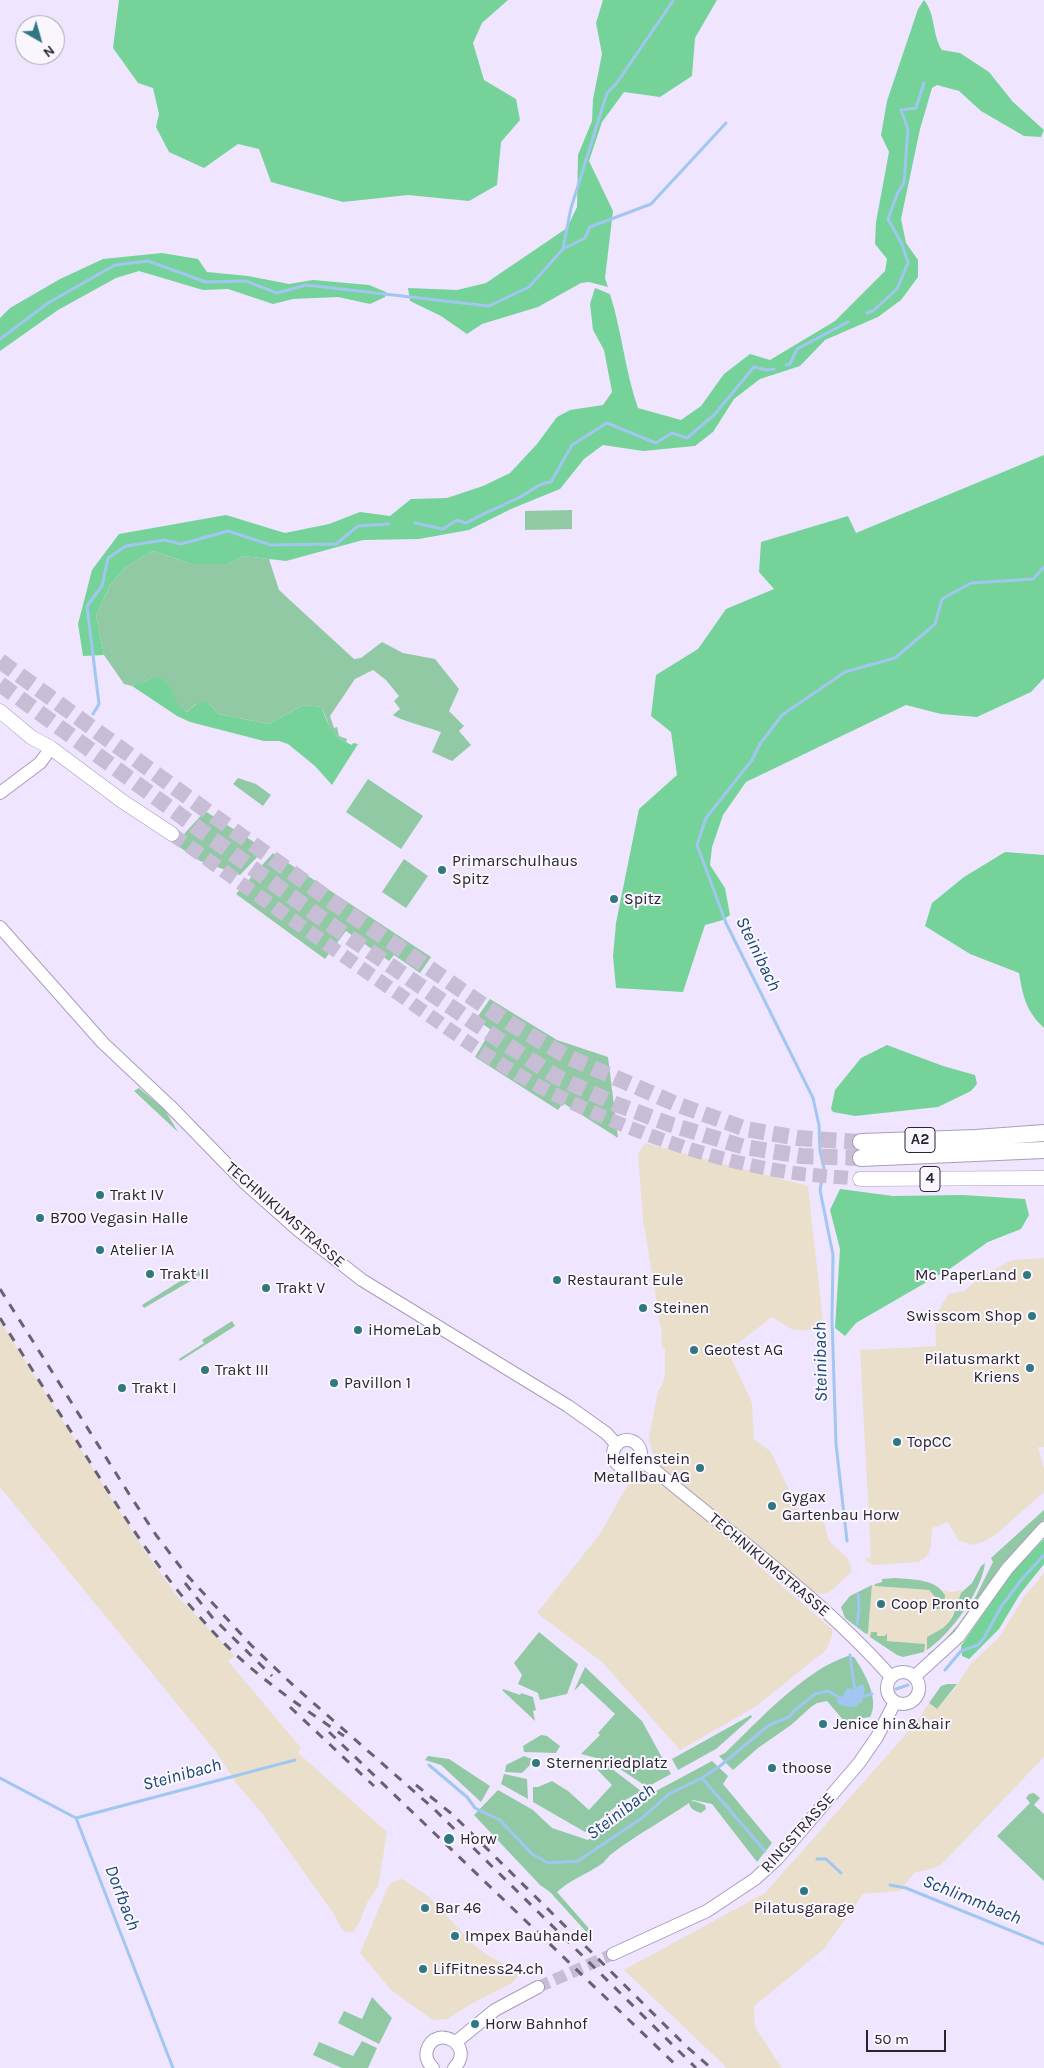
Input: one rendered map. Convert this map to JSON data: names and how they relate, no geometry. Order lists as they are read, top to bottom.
{
  "streets": {
    "highway": ["A2"],
    "main road": ["4"],
    "street": ["TECHNIKUMSTRASSE", "RINGSTRASSE"]
  },
  "crossings": [
    ["TECHNIKUMSTRASSE", "RINGSTRASSE"]
  ],
  "water": ["Steinibach", "Dorfbach", "Schlimmbach"],
  "places": [
    "Primarschulhaus Spitz",
    "Spitz",
    "Trakt IV",
    "B700 Vegasin Halle",
    "Atelier IA",
    "Trakt II",
    "Mc PaperLand",
    "Restaurant Eule",
    "Trakt V",
    "Steinen",
    "Swisscom Shop",
    "iHomeLab",
    "Geotest AG",
    "Pilatusmarkt Kriens",
    "Trakt III",
    "Pavillon 1",
    "Trakt I",
    "TopCC",
    "Helfenstein Metallbau AG",
    "Gygax Gartenbau Horw",
    "Coop Pronto",
    "Jenice hin&hair",
    "Sternenriedplatz",
    "thoose",
    "Horw",
    "Pilatusgarage",
    "Bar 46",
    "Impex Bauhandel",
    "LifFitness24.ch",
    "Horw Bahnhof"
  ],
  "scale_bar": "50 m",
  "north": "bottom right"
}
